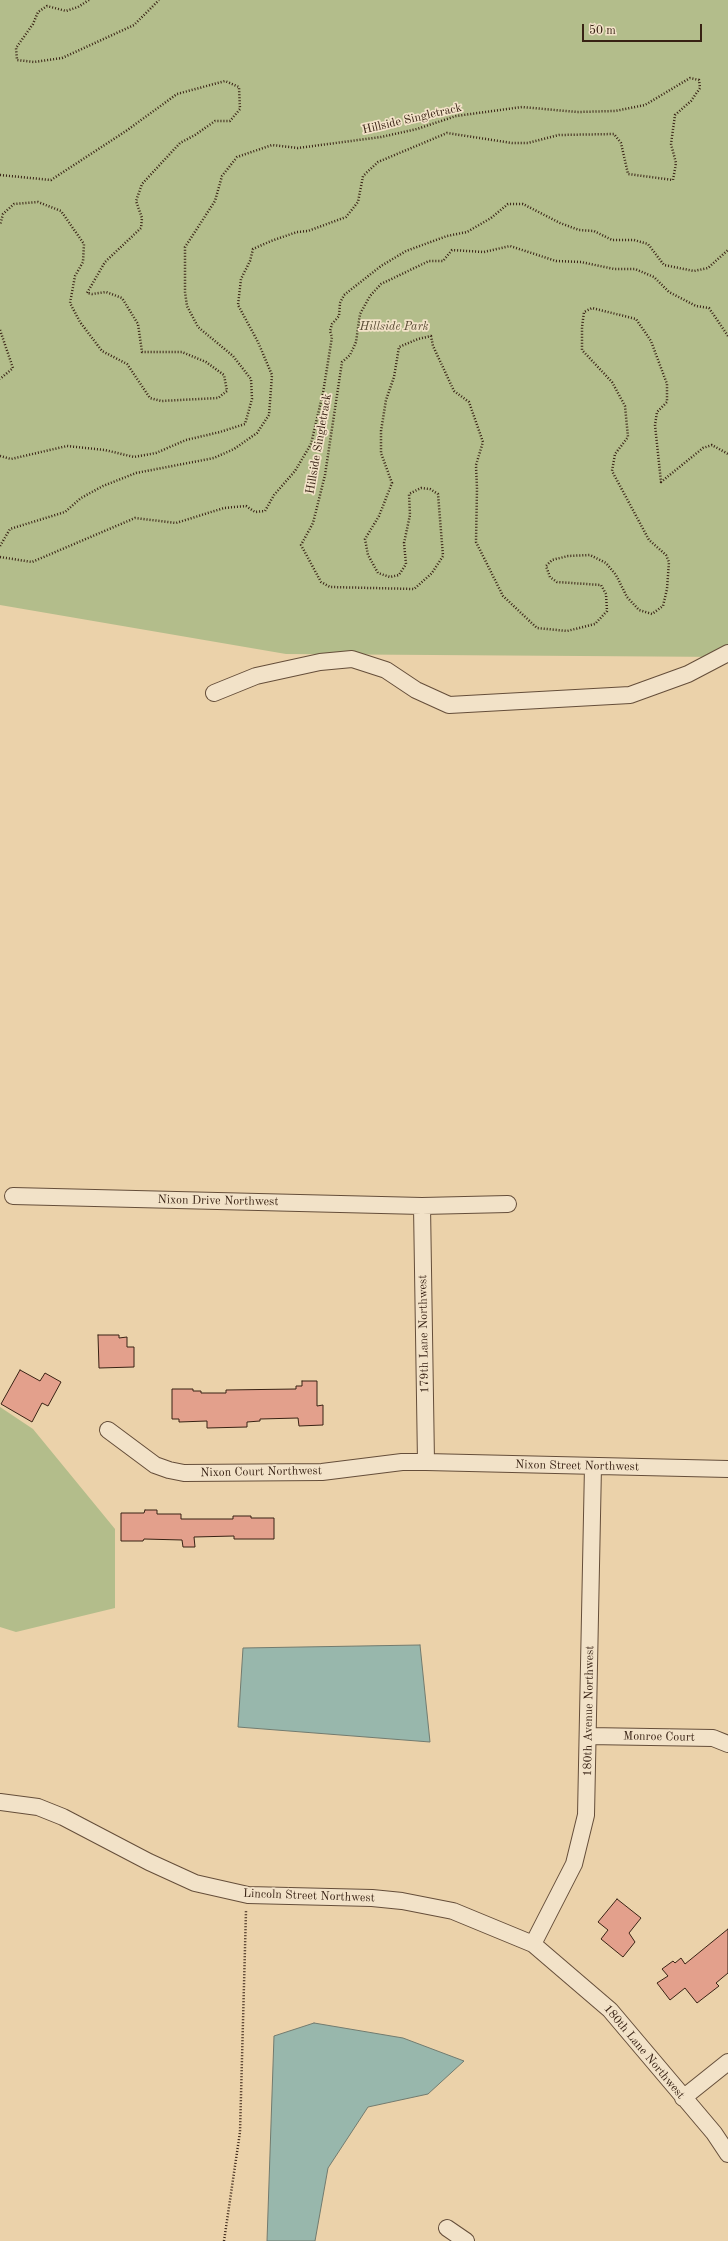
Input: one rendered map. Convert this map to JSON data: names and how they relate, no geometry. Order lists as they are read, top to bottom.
{
  "streets": {
    "street": [
      "Nixon Drive Northwest",
      "179th Lane Northwest",
      "Nixon Street Northwest",
      "Nixon Court Northwest",
      "180th Avenue Northwest",
      "Monroe Court",
      "Lincoln Street Northwest",
      "180th Lane Northwest"
    ],
    "path": ["Hillside Singletrack"]
  },
  "crossings": [
    ["Nixon Drive Northwest", "179th Lane Northwest"],
    ["179th Lane Northwest", "Nixon Street Northwest"],
    ["179th Lane Northwest", "Nixon Court Northwest"],
    ["Nixon Street Northwest", "Nixon Court Northwest"],
    ["Nixon Street Northwest", "180th Avenue Northwest"],
    ["180th Avenue Northwest", "Monroe Court"],
    ["180th Avenue Northwest", "Lincoln Street Northwest"],
    ["180th Avenue Northwest", "180th Lane Northwest"],
    ["Lincoln Street Northwest", "180th Lane Northwest"]
  ],
  "parks": ["Hillside Park"],
  "scale_bar": "50 m"
}
